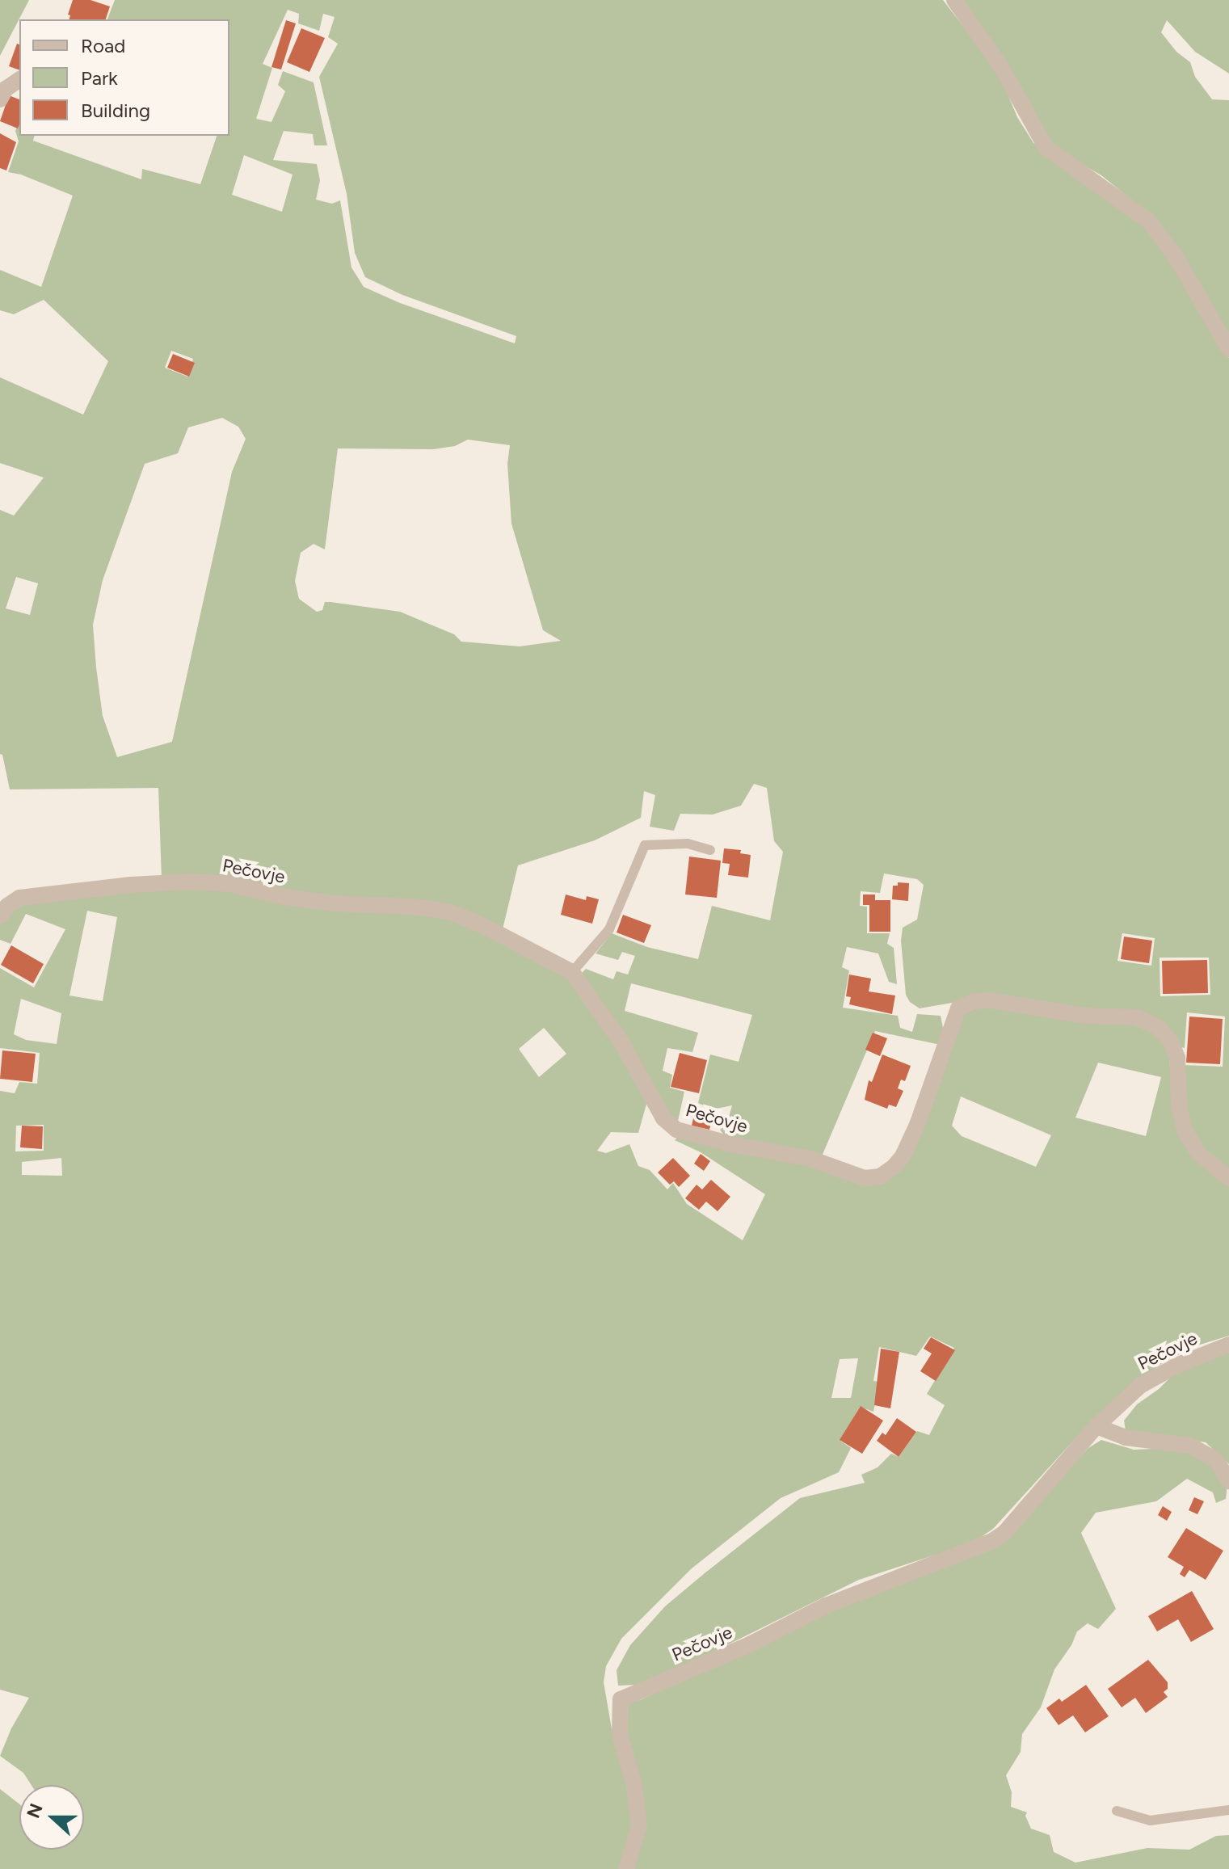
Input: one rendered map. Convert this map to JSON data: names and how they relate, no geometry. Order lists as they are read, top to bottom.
{
  "streets": {
    "street": ["Pečovje"]
  },
  "legend": ["Road", "Park", "Building"],
  "north": "left"
}
